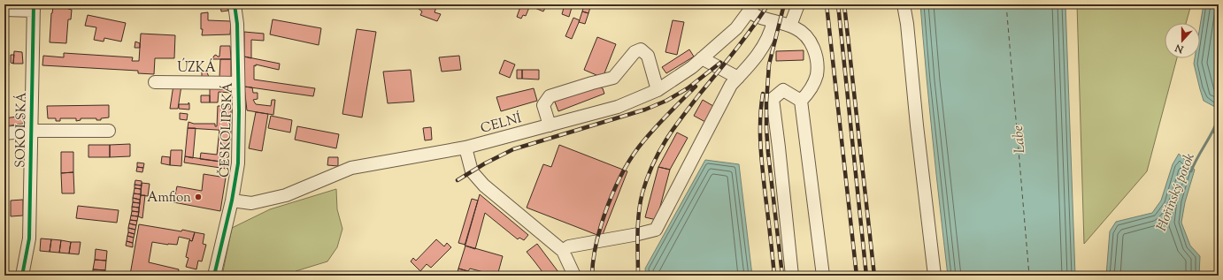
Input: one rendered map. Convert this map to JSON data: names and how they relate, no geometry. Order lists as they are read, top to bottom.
{
  "streets": {
    "street": [
      "ÚZKÁ",
      "CELNÍ",
      "SOKOLSKÁ",
      "ČESKOLIPSKÁ"
    ]
  },
  "crossings": [
    ["ÚZKÁ", "ČESKOLIPSKÁ"],
    ["CELNÍ", "ČESKOLIPSKÁ"]
  ],
  "water": ["Labe", "Hořínský potok"],
  "places": ["Amfion"],
  "north": "bottom"
}
